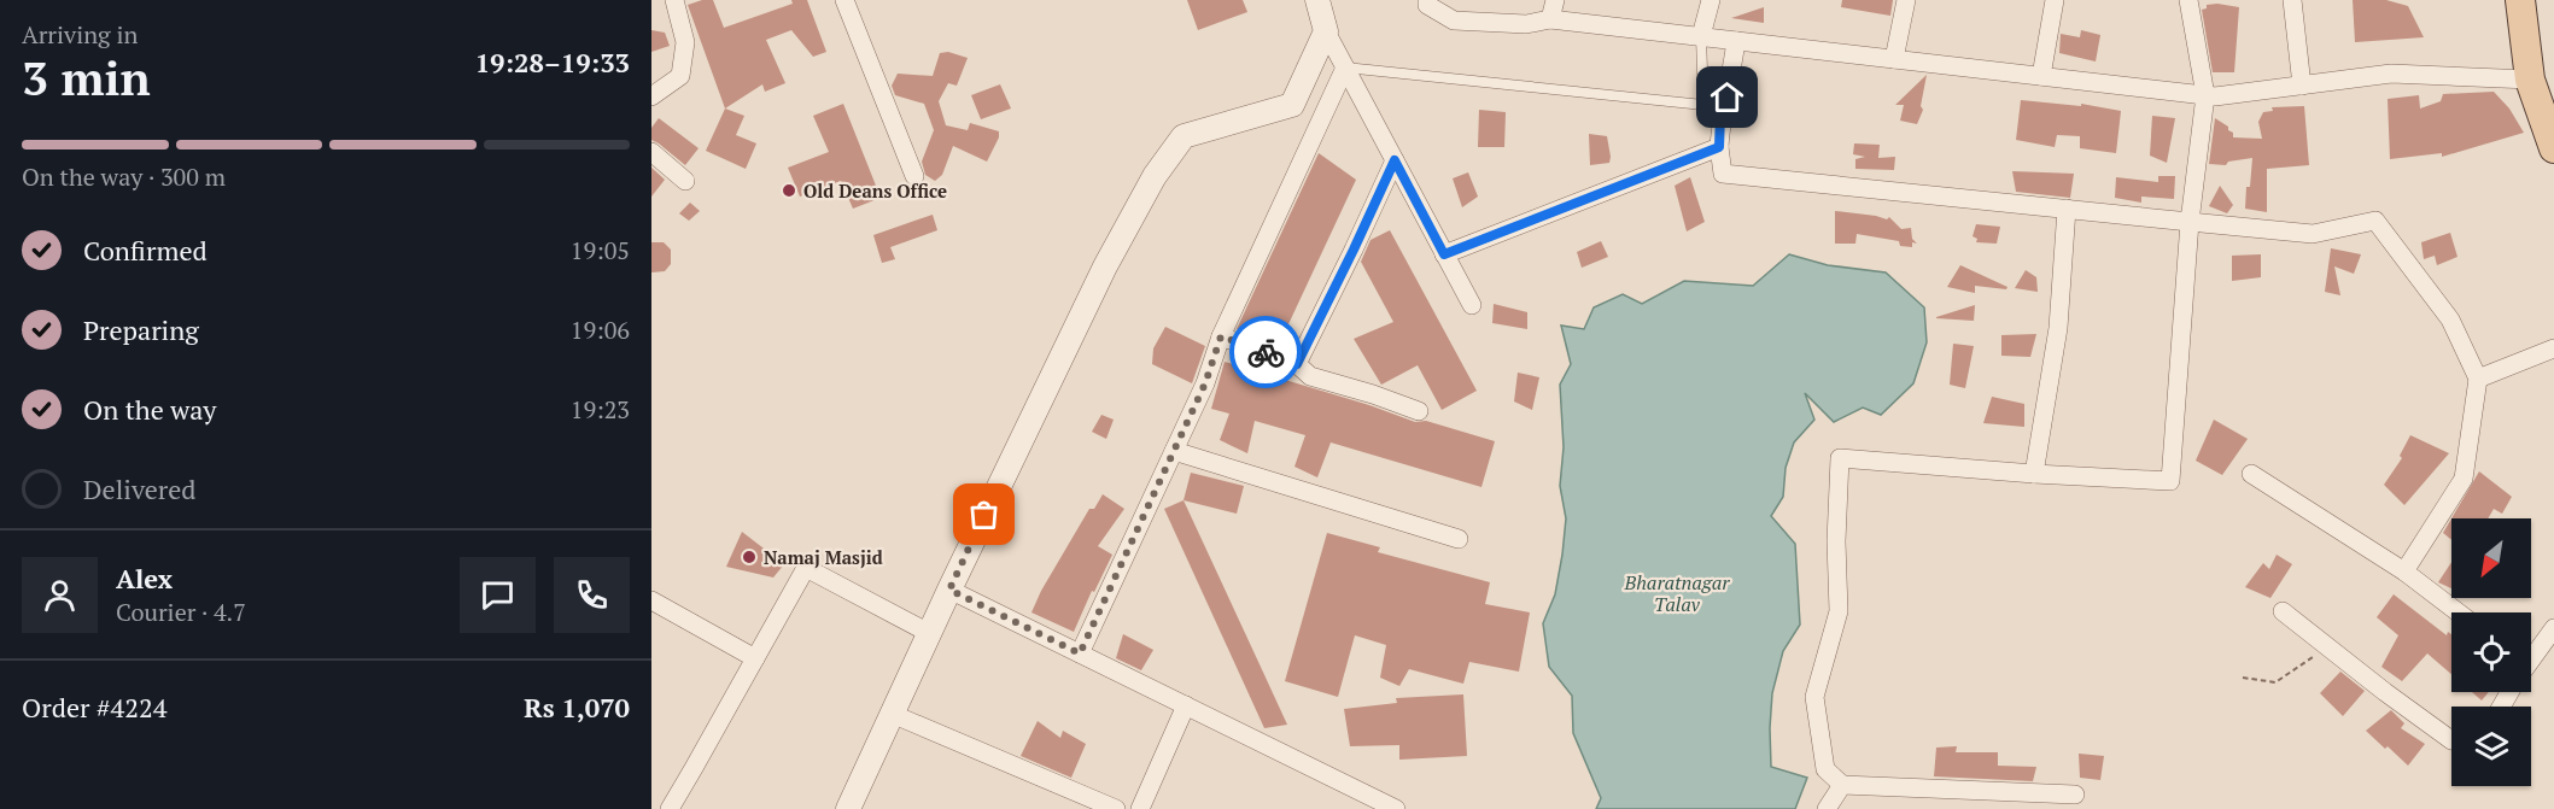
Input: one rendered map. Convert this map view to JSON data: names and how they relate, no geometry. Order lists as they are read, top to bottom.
{
  "water": ["Bharatnagar Talav"],
  "places": ["Old Deans Office", "Namaj Masjid"],
  "north": "bottom left",
  "page": {
    "heading": ["3 min", "Arriving in", "19:28–19:33"],
    "panel": [
      "Alex",
      "Courier · 4.7",
      "Order #4224",
      "Rs 1,070"
    ],
    "bar": "On the way · 300 m",
    "list": [
      ["Confirmed", "19:05"],
      ["Preparing", "19:06"],
      ["On the way", "19:23"],
      "Delivered"
    ]
  }
}
